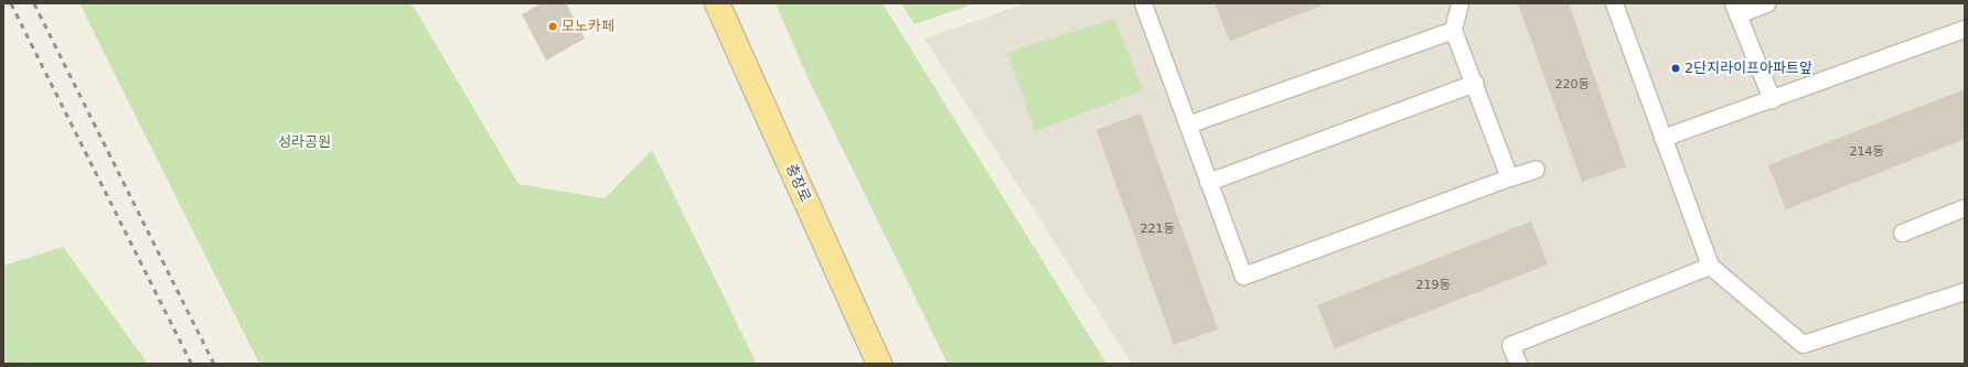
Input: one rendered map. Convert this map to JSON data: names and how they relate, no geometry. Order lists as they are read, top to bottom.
{
  "streets": {
    "main road": ["충장로"]
  },
  "parks": ["성라공원"],
  "places": ["모노카페", "2단지라이프아파트앞"],
  "house_numbers": [
    "220동",
    "214동",
    "221동",
    "219동"
  ]
}
